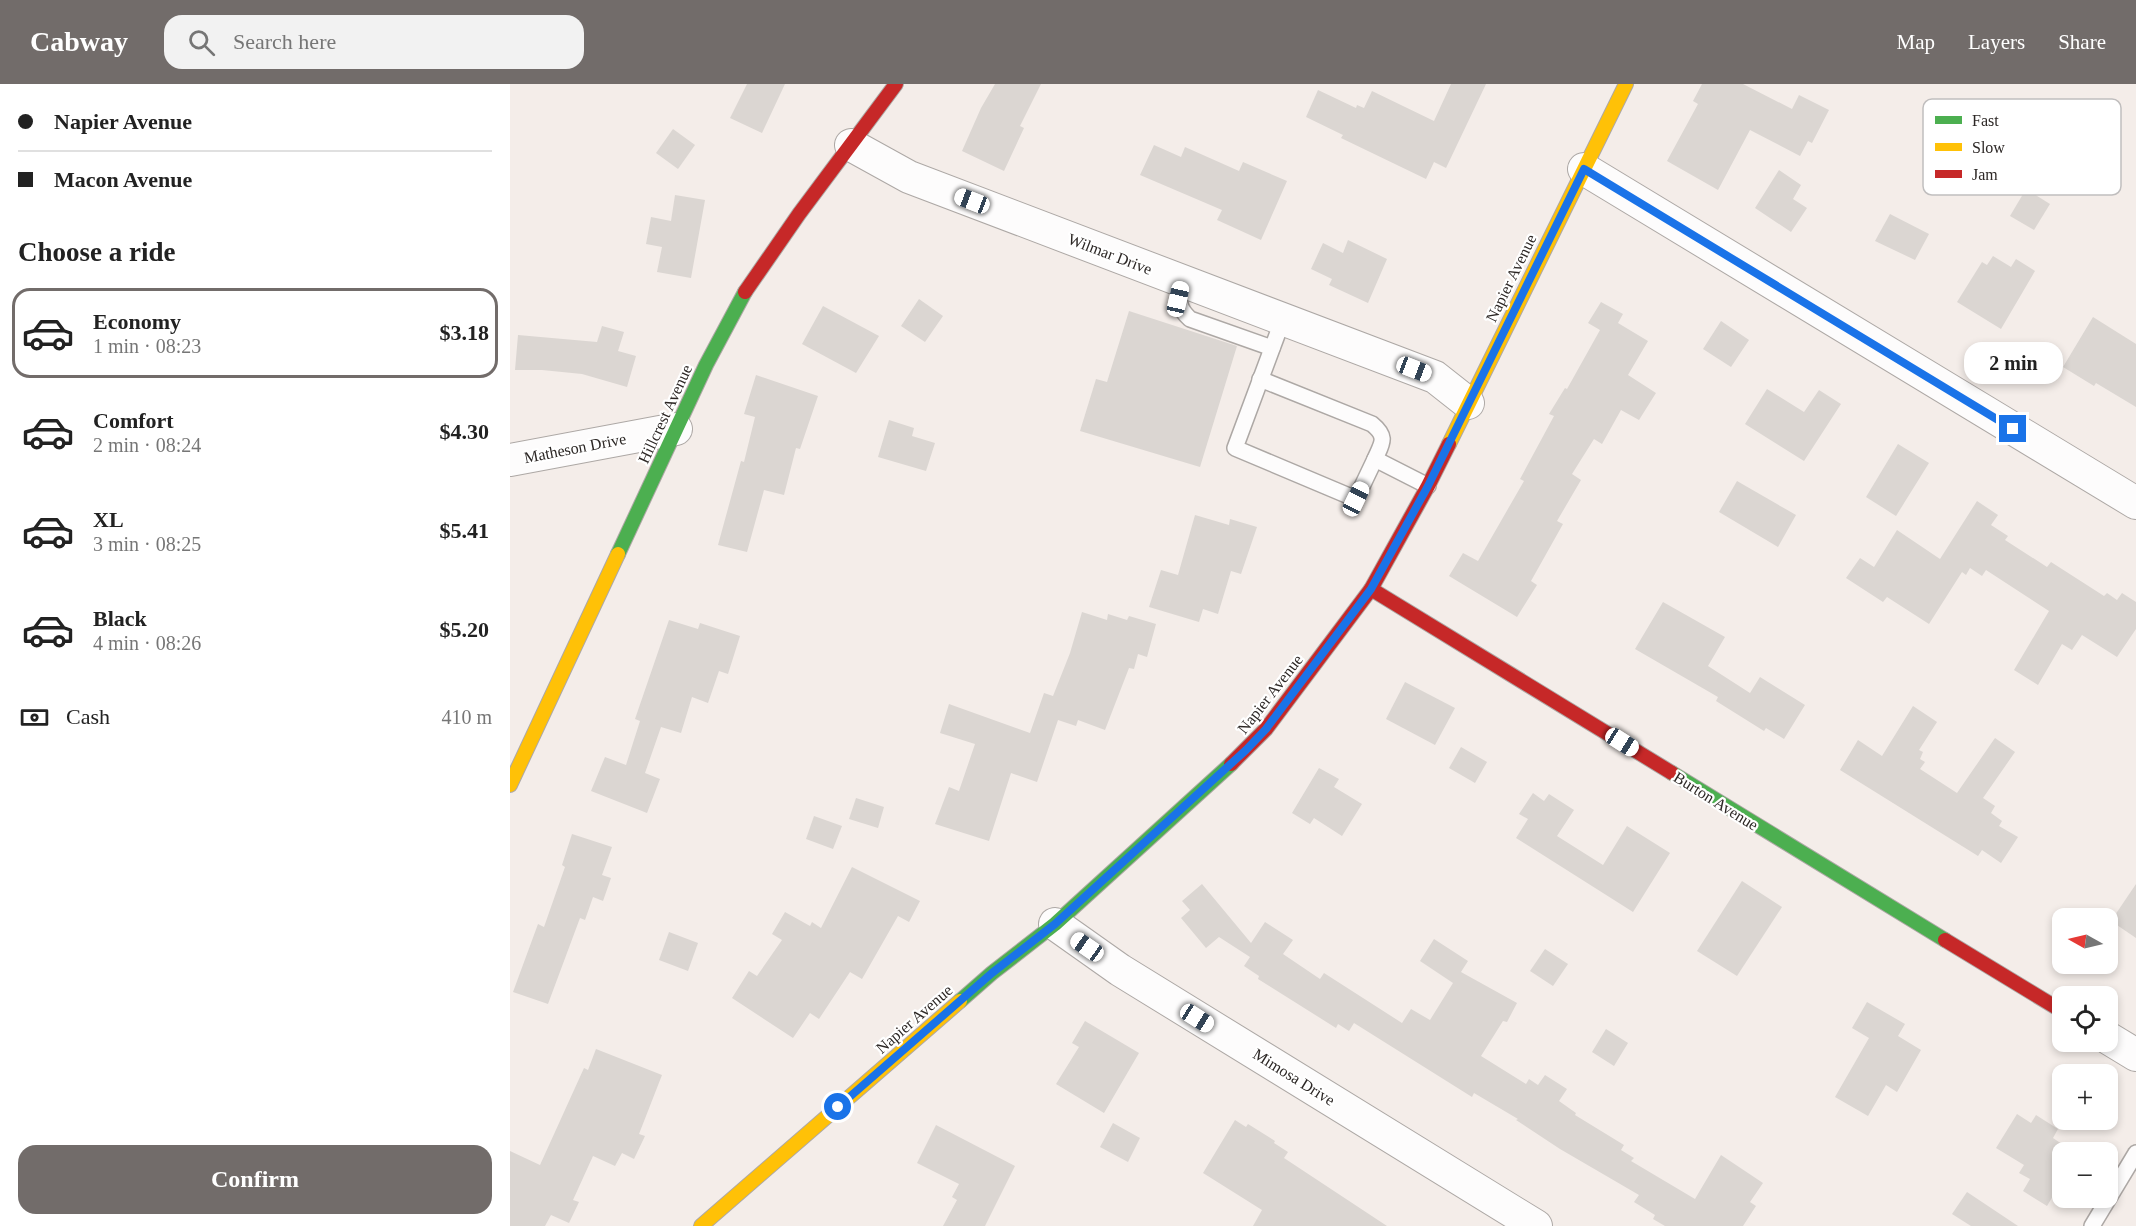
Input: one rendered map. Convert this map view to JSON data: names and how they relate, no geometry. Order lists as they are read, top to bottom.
{
  "streets": {
    "street": [
      "Wilmar Drive",
      "Napier Avenue",
      "Hillcrest Avenue",
      "Matheson Drive",
      "Burton Avenue",
      "Mimosa Drive"
    ]
  },
  "crossings": [
    ["Wilmar Drive", "Napier Avenue"],
    ["Wilmar Drive", "Hillcrest Avenue"],
    ["Napier Avenue", "Burton Avenue"],
    ["Napier Avenue", "Mimosa Drive"],
    ["Hillcrest Avenue", "Matheson Drive"]
  ],
  "legend": ["Fast", "Slow", "Jam"],
  "north": "left",
  "page": {
    "header": "Cabway",
    "search": "Search here",
    "nav": ["Map", "Layers", "Share"],
    "banner": ["Napier Avenue", "Macon Avenue"],
    "heading": "Choose a ride",
    "list": [
      {
        "name": "Economy",
        "note": "1 min · 08:23",
        "value": "$3.18"
      },
      {
        "name": "Comfort",
        "note": "2 min · 08:24",
        "value": "$4.30"
      },
      {
        "name": "XL",
        "note": "3 min · 08:25",
        "value": "$5.41"
      },
      {
        "name": "Black",
        "note": "4 min · 08:26",
        "value": "$5.20"
      }
    ],
    "bubble": "2 min",
    "pay": ["Cash", "410 m"],
    "map_buttons": ["+", "−"],
    "buttons": "Confirm"
  }
}
